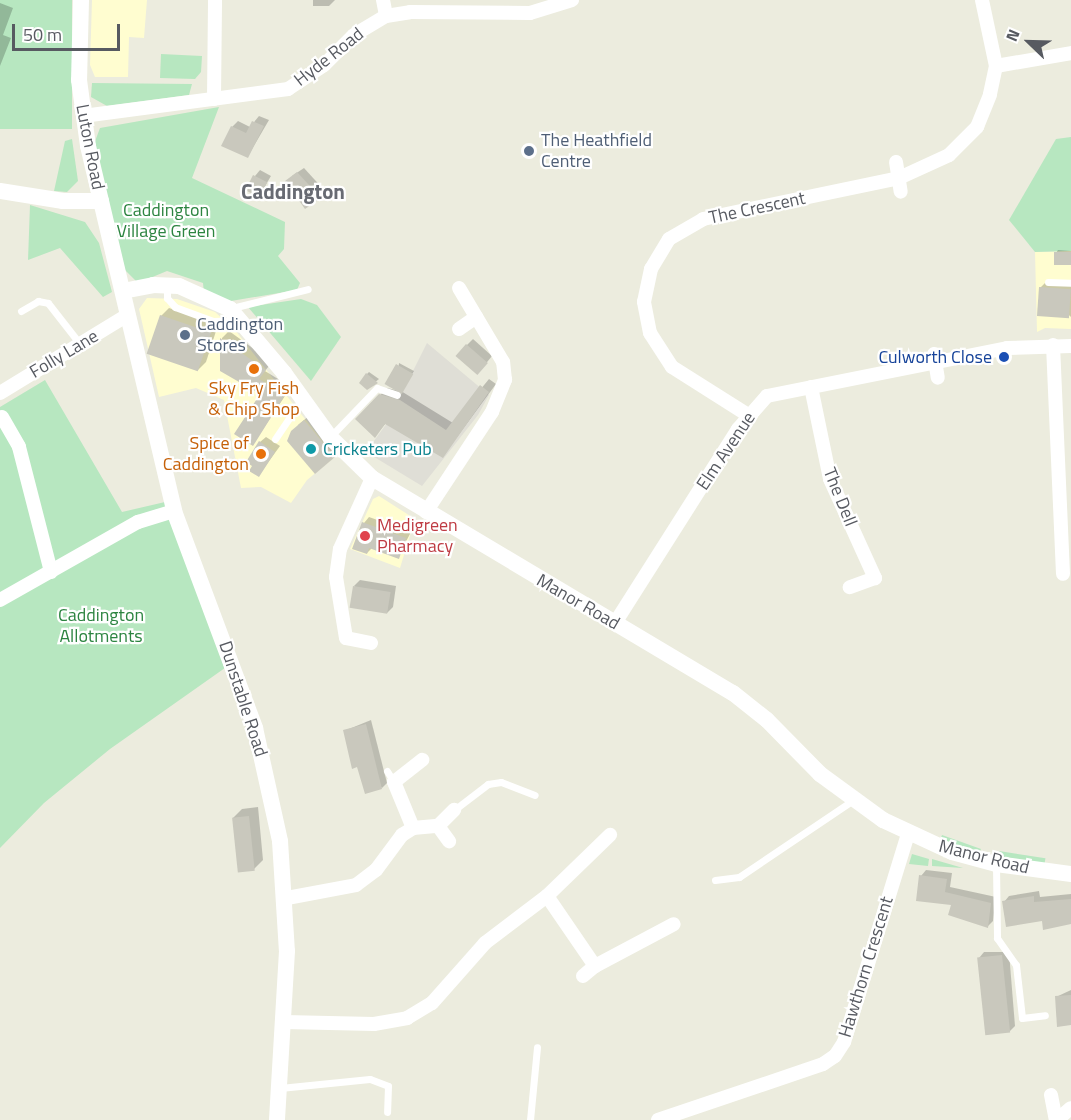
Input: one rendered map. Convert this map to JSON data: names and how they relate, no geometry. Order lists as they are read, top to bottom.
{
  "streets": {
    "street": [
      "Hyde Road",
      "Luton Road",
      "The Crescent",
      "Folly Lane",
      "Elm Avenue",
      "The Dell",
      "Manor Road",
      "Dunstable Road",
      "Hawthorn Crescent"
    ]
  },
  "crossings": [
    ["Hyde Road", "Luton Road"],
    ["Luton Road", "Manor Road"],
    ["Luton Road", "Dunstable Road"],
    ["The Crescent", "Elm Avenue"],
    ["Folly Lane", "Dunstable Road"],
    ["Elm Avenue", "The Dell"],
    ["Elm Avenue", "Manor Road"],
    ["Manor Road", "Dunstable Road"],
    ["Manor Road", "Hawthorn Crescent"]
  ],
  "districts": ["Caddington"],
  "parks": ["Caddington Village Green", "Caddington Allotments"],
  "places": [
    "The Heathfield Centre",
    "Caddington Stores",
    "Culworth Close",
    "Sky Fry Fish & Chip Shop",
    "Cricketers Pub",
    "Spice of Caddington",
    "Medigreen Pharmacy"
  ],
  "scale_bar": "50 m",
  "north": "top left"
}
